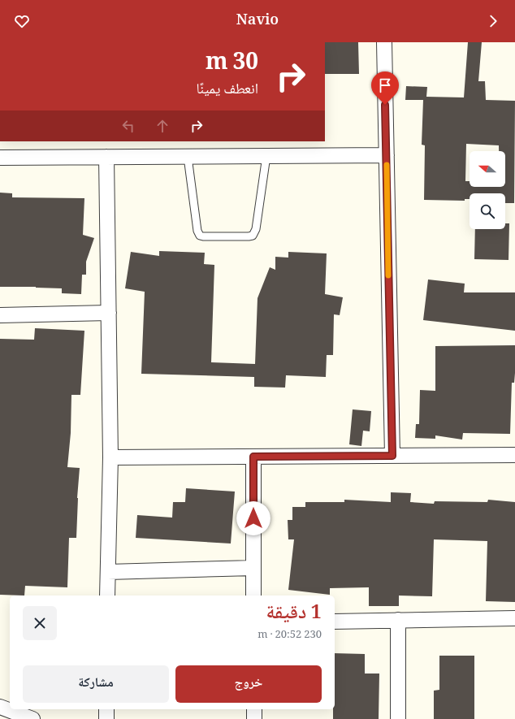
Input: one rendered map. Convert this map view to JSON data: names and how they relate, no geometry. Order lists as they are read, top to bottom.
{
  "north": "left",
  "page": {
    "header": "Navio",
    "turn": ["30 m", "انعطف يمينًا"],
    "heading": ["1 دقيقة", "230 m · 20:52"],
    "buttons": ["خروج", "مشاركة"]
  }
}
